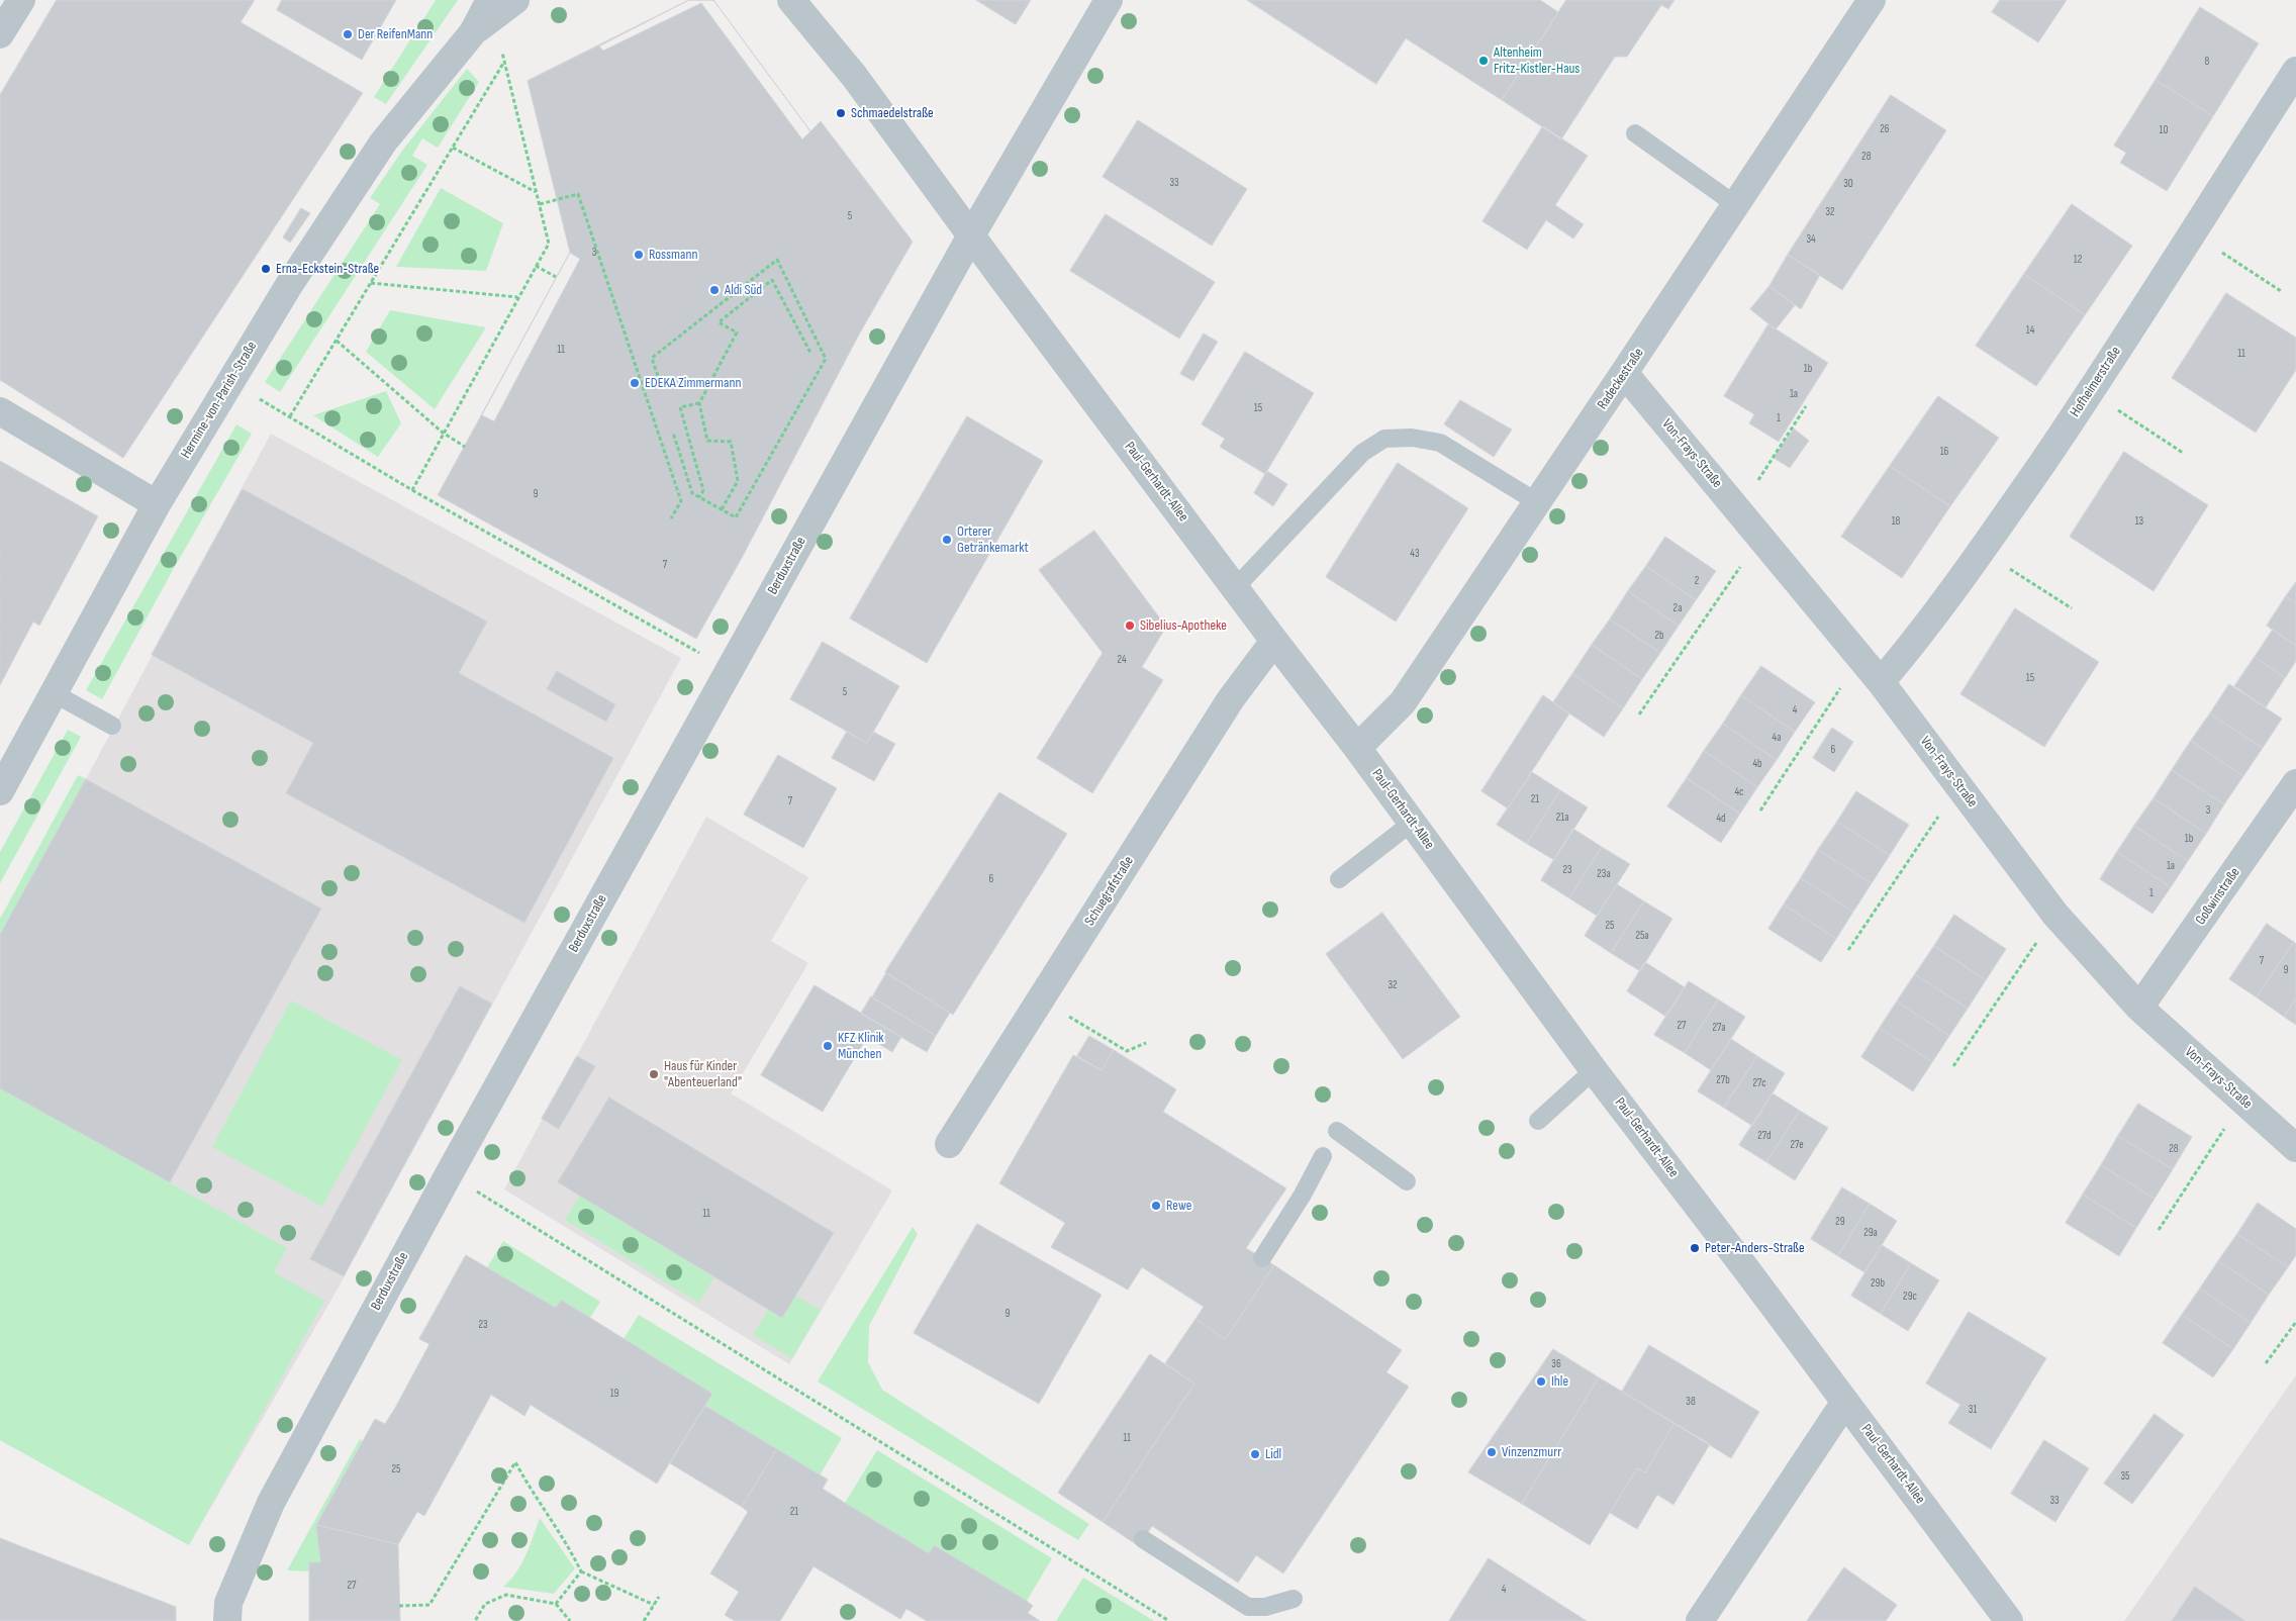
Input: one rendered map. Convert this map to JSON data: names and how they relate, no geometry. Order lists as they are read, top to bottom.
{
  "streets": {
    "street": [
      "Radeckestraße",
      "Hofheimerstraße",
      "Hermine-von-Parish-Straße",
      "Von-Frays-Straße",
      "Paul-Gerhardt-Allee",
      "Berduxstraße",
      "Schuegrafstraße",
      "Goßwinstraße"
    ]
  },
  "crossings": [
    ["Radeckestraße", "Von-Frays-Straße"],
    ["Radeckestraße", "Paul-Gerhardt-Allee"],
    ["Hofheimerstraße", "Von-Frays-Straße"],
    ["Von-Frays-Straße", "Goßwinstraße"],
    ["Paul-Gerhardt-Allee", "Berduxstraße"],
    ["Paul-Gerhardt-Allee", "Schuegrafstraße"]
  ],
  "places": [
    "Der ReifenMann",
    "Altenheim Fritz-Kistler-Haus",
    "Schmaedelstraße",
    "Rossmann",
    "Erna-Eckstein-Straße",
    "Aldi Süd",
    "EDEKA Zimmermann",
    "Orterer Getränkemarkt",
    "Sibelius-Apotheke",
    "KFZ Klinik München",
    "Haus für Kinder \"Abenteuerland\"",
    "Rewe",
    "Peter-Anders-Straße",
    "Ihle",
    "Vinzenzmurr",
    "Lidl"
  ],
  "house_numbers": [
    "8",
    "26",
    "10",
    "28",
    "33",
    "30",
    "32",
    "5",
    "34",
    "3",
    "12",
    "14",
    "11",
    "11",
    "1b",
    "1a",
    "15",
    "1",
    "16",
    "9",
    "18",
    "13",
    "43",
    "7",
    "2",
    "2a",
    "2b",
    "24",
    "15",
    "5",
    "4",
    "4a",
    "6",
    "4b",
    "4c",
    "21",
    "7",
    "3",
    "21a",
    "4d",
    "1b",
    "1a",
    "23",
    "23a",
    "6",
    "1",
    "25",
    "25a",
    "7",
    "9",
    "32",
    "27",
    "27a",
    "27b",
    "27c",
    "27d",
    "27e",
    "28",
    "11",
    "29",
    "29a",
    "29b",
    "29c",
    "9",
    "23",
    "36",
    "19",
    "38",
    "31",
    "11",
    "25",
    "35",
    "33",
    "21",
    "27",
    "4"
  ]
}
